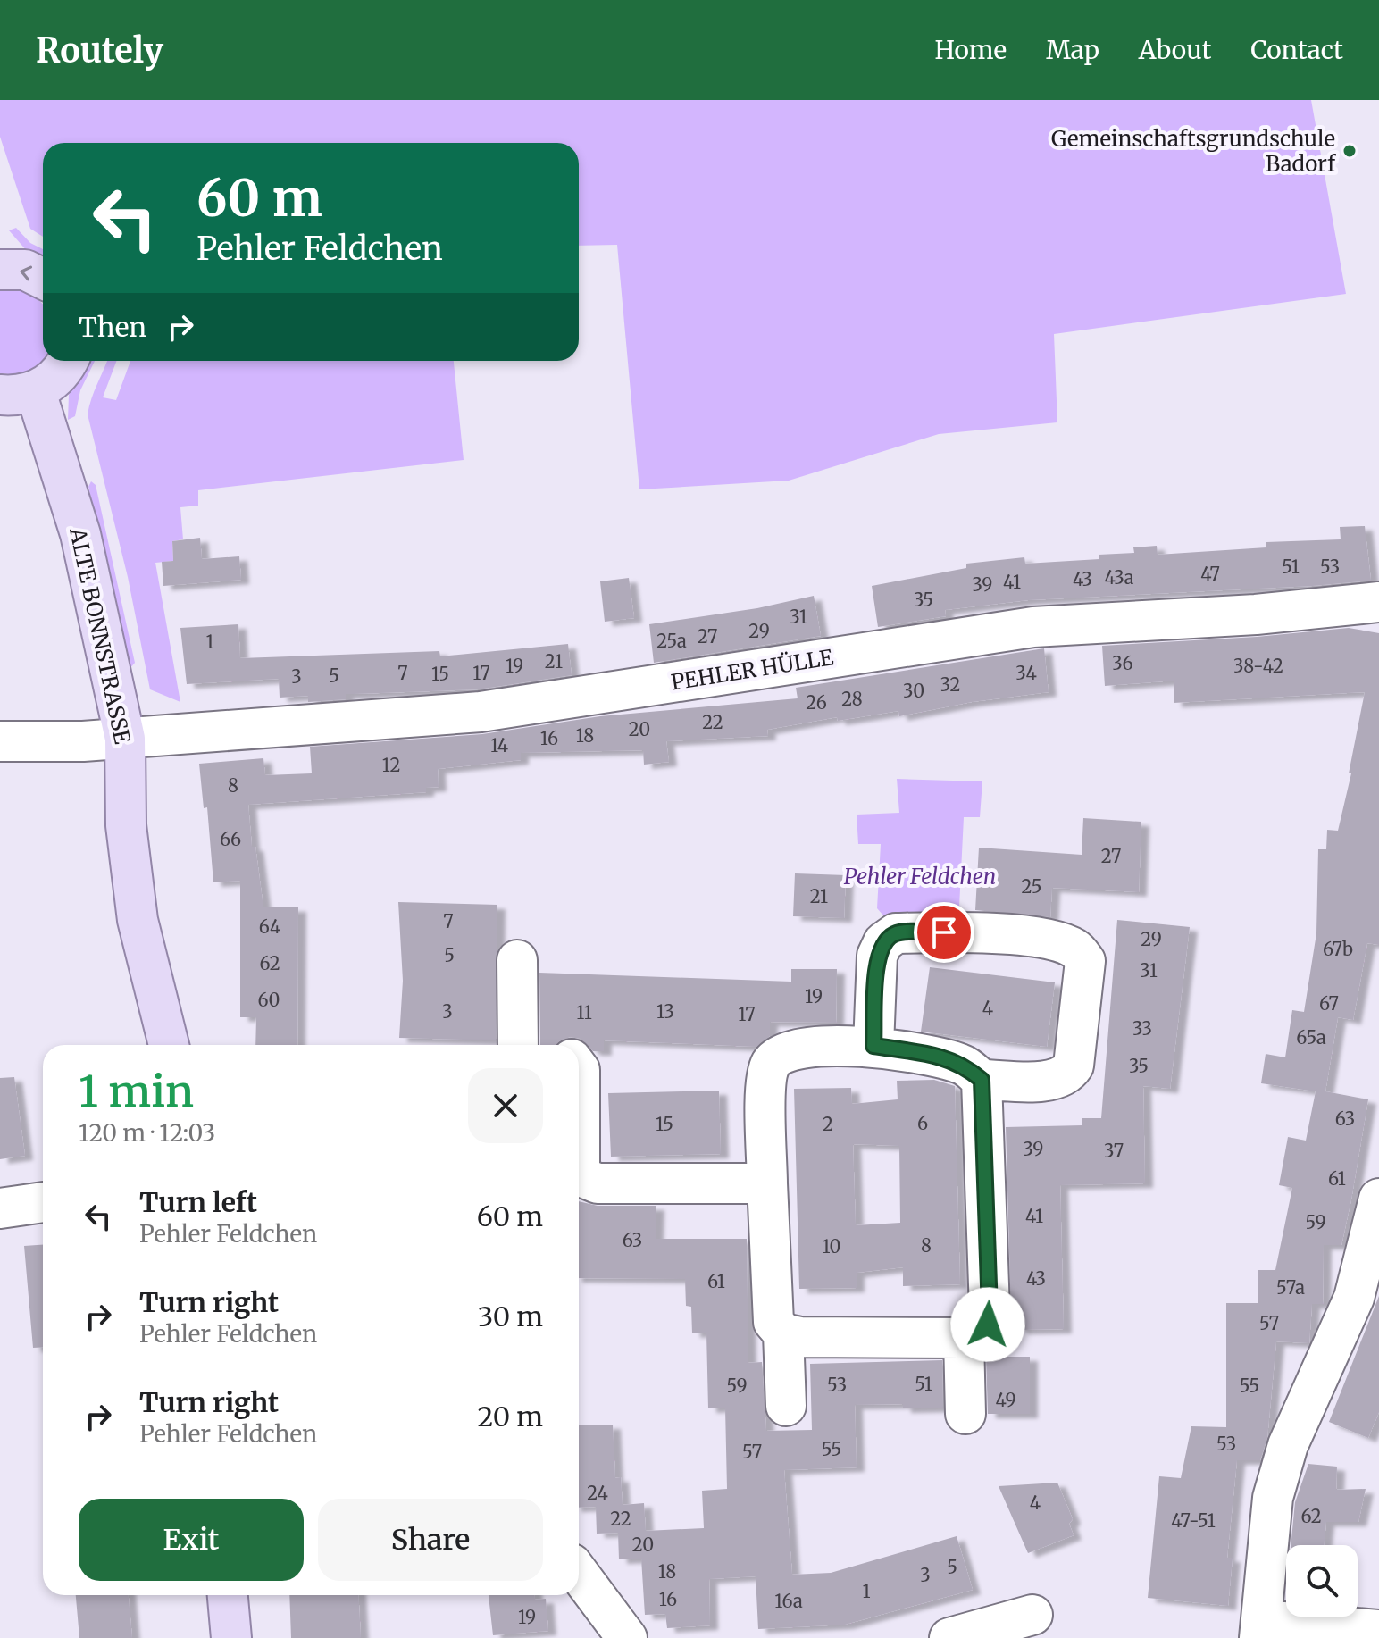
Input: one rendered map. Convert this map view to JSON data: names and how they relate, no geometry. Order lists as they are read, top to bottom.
{
  "streets": {
    "main road": ["ALTE BONNSTRASSE"],
    "street": ["PEHLER HÜLLE"]
  },
  "crossings": [
    ["ALTE BONNSTRASSE", "PEHLER HÜLLE"]
  ],
  "parks": ["Pehler Feldchen"],
  "places": ["Gemeinschaftsgrundschule Badorf"],
  "house_numbers": [
    "51",
    "53",
    "47",
    "43a",
    "43",
    "41",
    "39",
    "35",
    "31",
    "29",
    "27",
    "25a",
    "1",
    "21",
    "36",
    "19",
    "38-42",
    "7",
    "17",
    "34",
    "15",
    "5",
    "3",
    "32",
    "30",
    "28",
    "26",
    "22",
    "20",
    "18",
    "16",
    "14",
    "12",
    "8",
    "66",
    "27",
    "25",
    "21",
    "7",
    "64",
    "29",
    "67b",
    "5",
    "62",
    "31",
    "19",
    "60",
    "67",
    "4",
    "3",
    "13",
    "11",
    "17",
    "33",
    "65a",
    "35",
    "63",
    "6",
    "15",
    "2",
    "39",
    "37",
    "61",
    "41",
    "59",
    "63",
    "8",
    "10",
    "43",
    "61",
    "57a",
    "57",
    "51",
    "53",
    "59",
    "55",
    "49",
    "53",
    "55",
    "57",
    "24",
    "4",
    "62",
    "22",
    "47-51",
    "20",
    "5",
    "18",
    "3",
    "1",
    "16",
    "16a",
    "19"
  ],
  "page": {
    "header": "Routely",
    "nav": [
      "Home",
      "Map",
      "About",
      "Contact"
    ],
    "turn": ["60 m", "Pehler Feldchen"],
    "then": "Then",
    "heading": ["1 min", "120 m · 12:03"],
    "list": [
      {
        "name": "Turn left",
        "note": "Pehler Feldchen",
        "value": "60 m"
      },
      {
        "name": "Turn right",
        "note": "Pehler Feldchen",
        "value": "30 m"
      },
      {
        "name": "Turn right",
        "note": "Pehler Feldchen",
        "value": "20 m"
      }
    ],
    "buttons": ["Exit", "Share"]
  }
}
